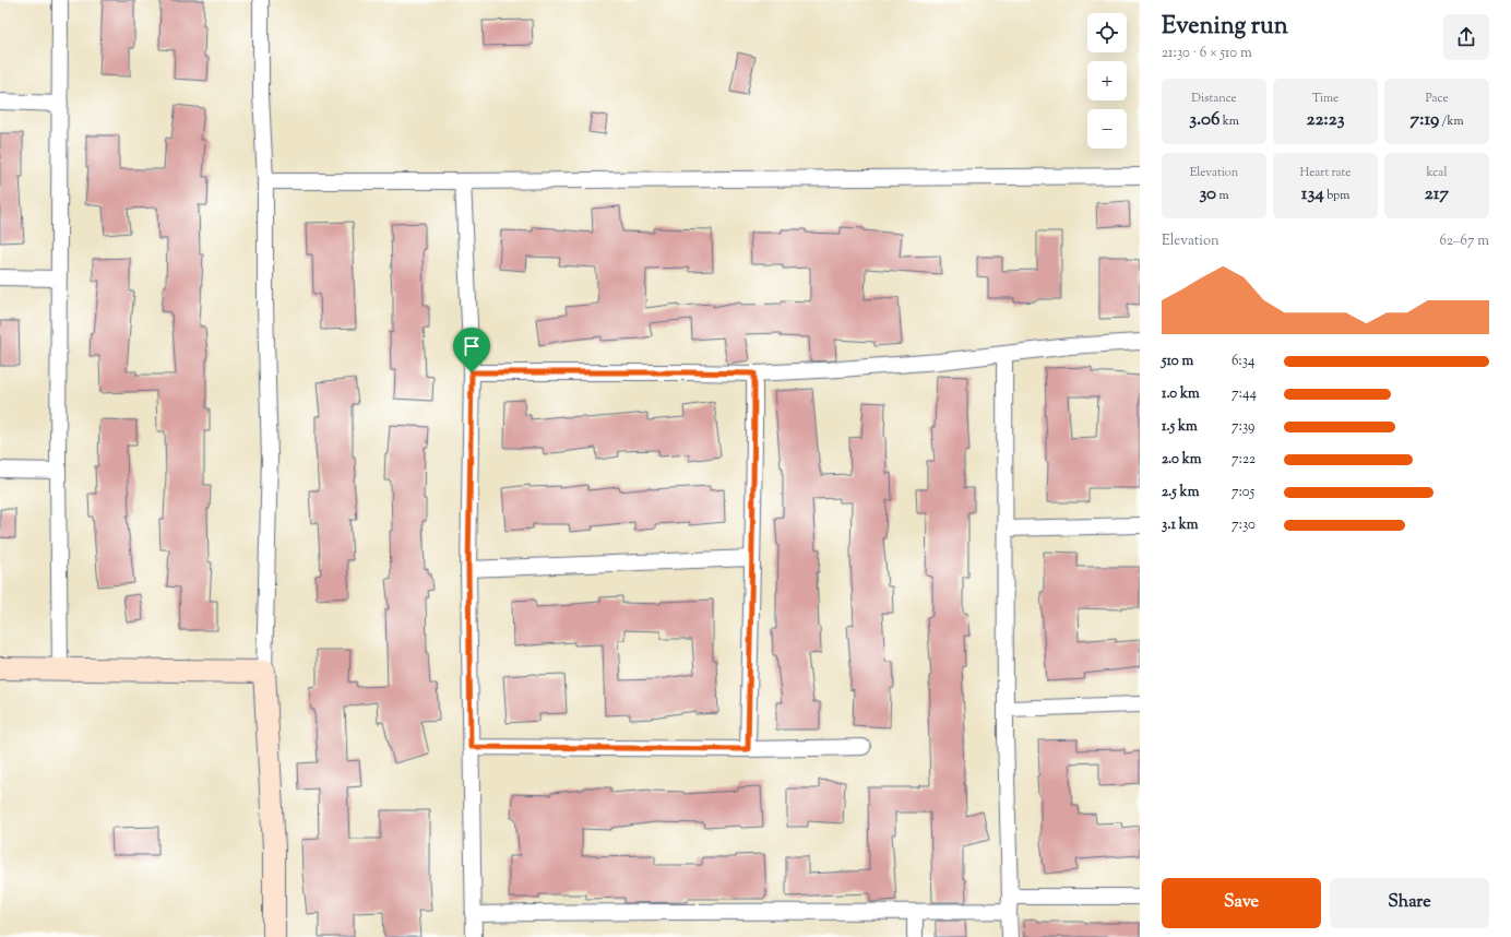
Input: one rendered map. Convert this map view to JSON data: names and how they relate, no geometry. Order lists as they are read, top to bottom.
{
  "page": {
    "heading": ["Evening run", "21:30 · 6 × 510 m"],
    "map_buttons": ["+", "−"],
    "stats": [
      ["Distance", "3.06 km"],
      ["Time", "22:23"],
      ["Pace", "7:19 /km"],
      ["Elevation", "30 m"],
      ["Heart rate", "134 bpm"],
      ["kcal", "217"]
    ],
    "chart": ["Elevation", "62–67 m"],
    "list": [
      {
        "name": "510 m",
        "note": "6:34"
      },
      {
        "name": "1.0 km",
        "note": "7:44"
      },
      {
        "name": "1.5 km",
        "note": "7:39"
      },
      {
        "name": "2.0 km",
        "note": "7:22"
      },
      {
        "name": "2.5 km",
        "note": "7:05"
      },
      {
        "name": "3.1 km",
        "note": "7:30"
      }
    ],
    "buttons": ["Save", "Share"]
  }
}
